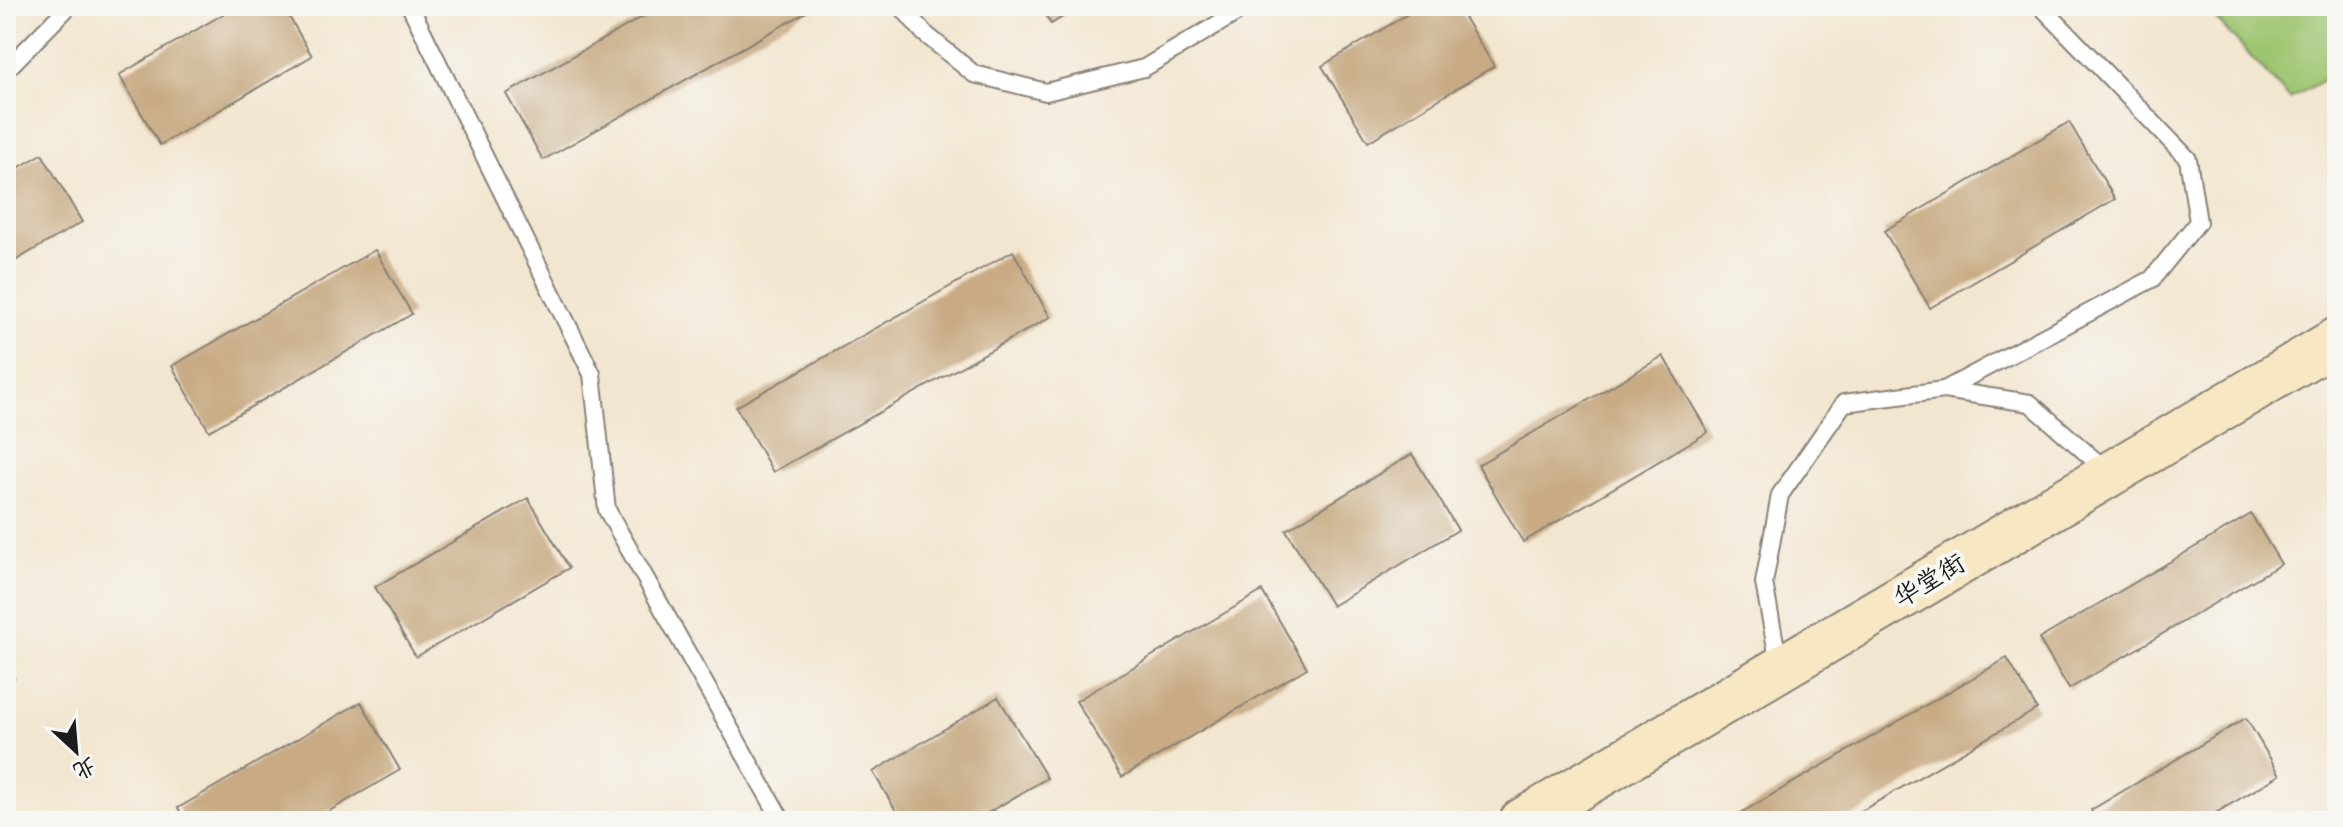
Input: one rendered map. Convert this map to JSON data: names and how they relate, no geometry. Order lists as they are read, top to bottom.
{
  "streets": {
    "street": ["华堂街"]
  },
  "north": "bottom right"
}
